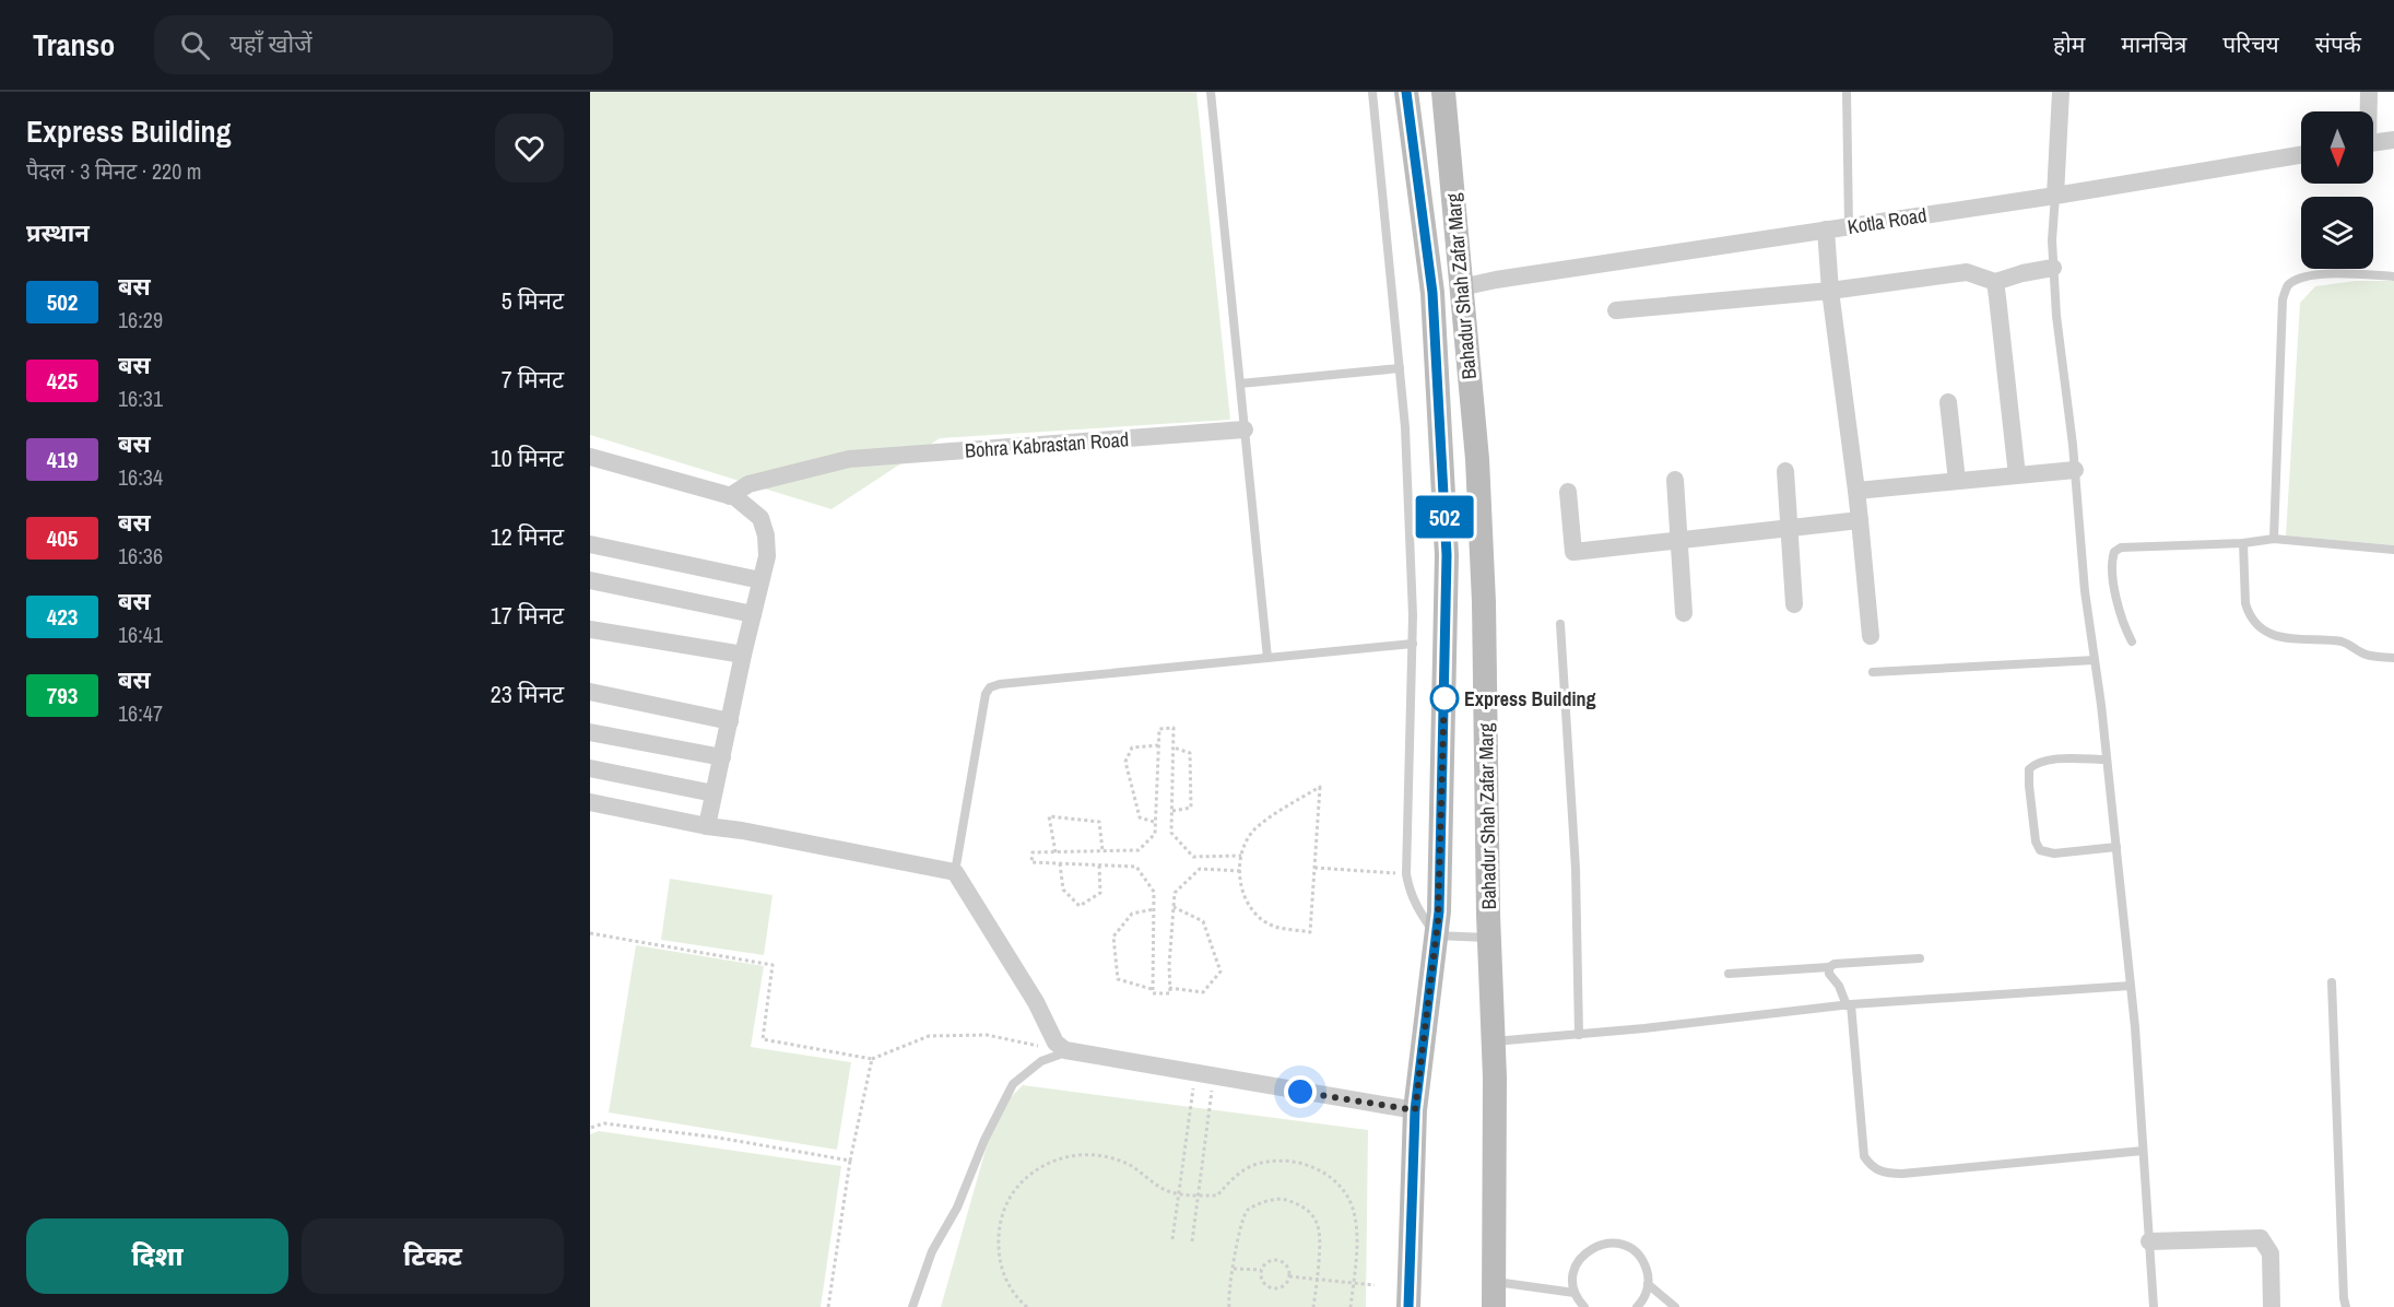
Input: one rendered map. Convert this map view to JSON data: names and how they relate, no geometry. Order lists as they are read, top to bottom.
{
  "streets": {
    "main road": ["Bahadur Shah Zafar Marg"],
    "street": ["Kotla Road", "Bohra Kabrastan Road"]
  },
  "crossings": [
    ["Kotla Road", "Bahadur Shah Zafar Marg"]
  ],
  "places": ["Express Building"],
  "lines": ["bus line 502"],
  "north": "bottom",
  "page": {
    "header": "Transo",
    "search": "यहाँ खोजें",
    "nav": [
      "होम",
      "मानचित्र",
      "परिचय",
      "संपर्क"
    ],
    "heading": [
      ["Express Building", "पैदल · 3 मिनट · 220 m"],
      "प्रस्थान"
    ],
    "on_map": "502",
    "list": [
      {
        "mark": "502",
        "name": "बस",
        "note": "16:29",
        "value": "5 मिनट"
      },
      {
        "mark": "425",
        "name": "बस",
        "note": "16:31",
        "value": "7 मिनट"
      },
      {
        "mark": "419",
        "name": "बस",
        "note": "16:34",
        "value": "10 मिनट"
      },
      {
        "mark": "405",
        "name": "बस",
        "note": "16:36",
        "value": "12 मिनट"
      },
      {
        "mark": "423",
        "name": "बस",
        "note": "16:41",
        "value": "17 मिनट"
      },
      {
        "mark": "793",
        "name": "बस",
        "note": "16:47",
        "value": "23 मिनट"
      }
    ],
    "buttons": ["दिशा", "टिकट"]
  }
}
